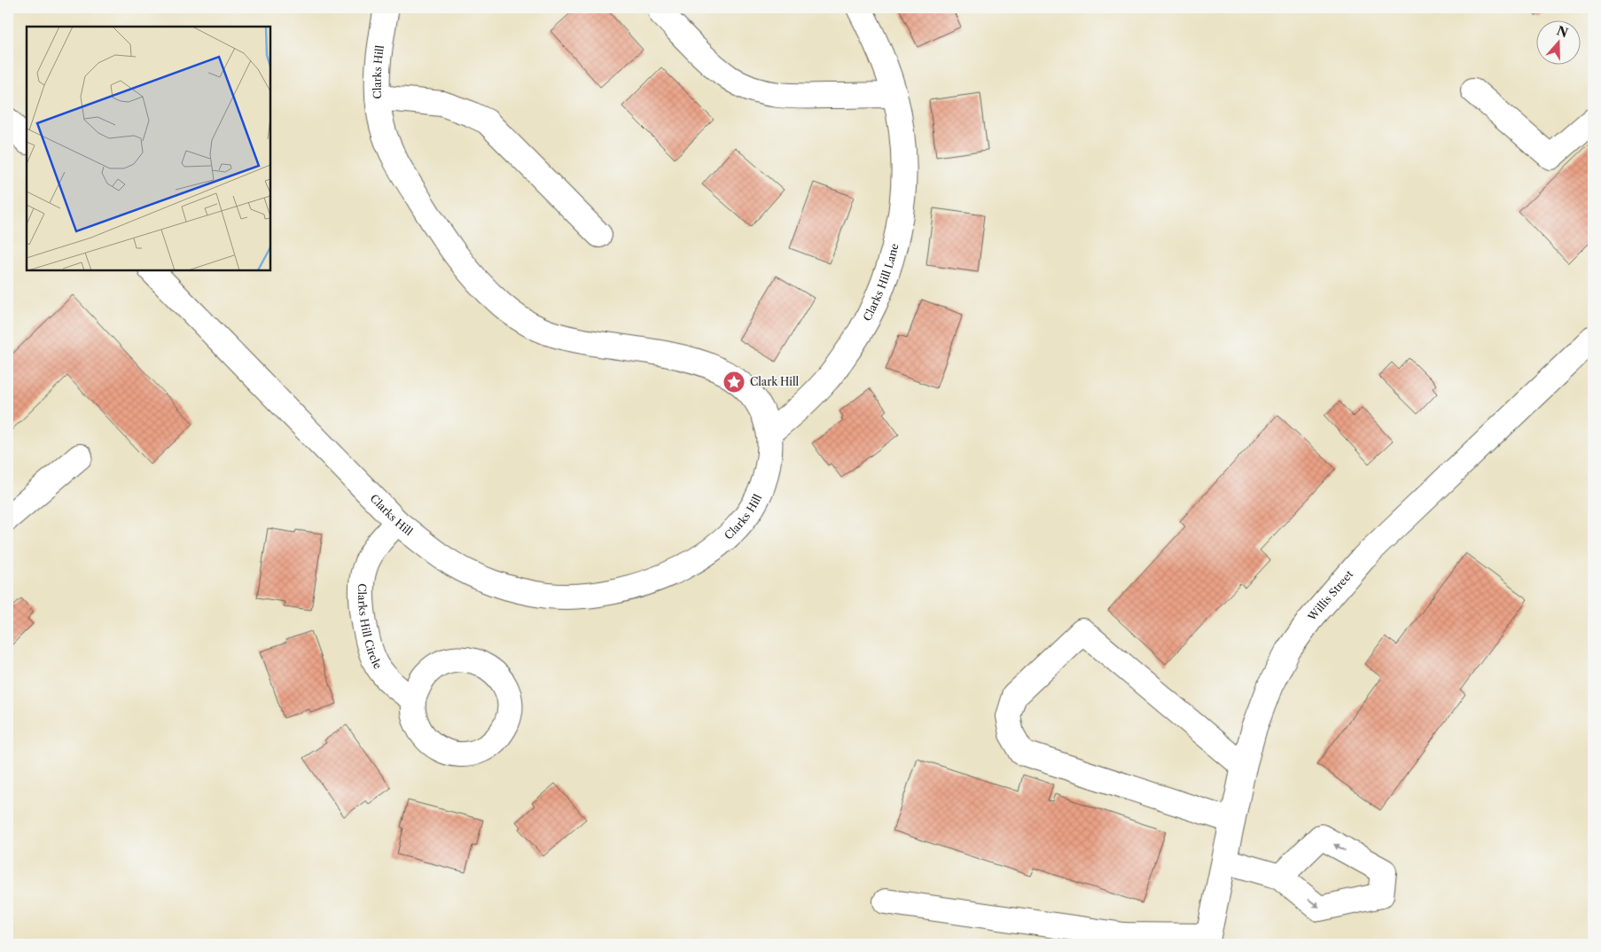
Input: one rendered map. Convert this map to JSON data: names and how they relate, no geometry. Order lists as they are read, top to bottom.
{
  "streets": {
    "street": [
      "Clarks Hill",
      "Clarks Hill Lane",
      "Willis Street",
      "Clarks Hill Circle"
    ]
  },
  "crossings": [
    ["Clarks Hill", "Clarks Hill Lane"],
    ["Clarks Hill", "Clarks Hill Circle"]
  ],
  "places": {
    "place": ["Clark Hill"]
  },
  "north": "top"
}
